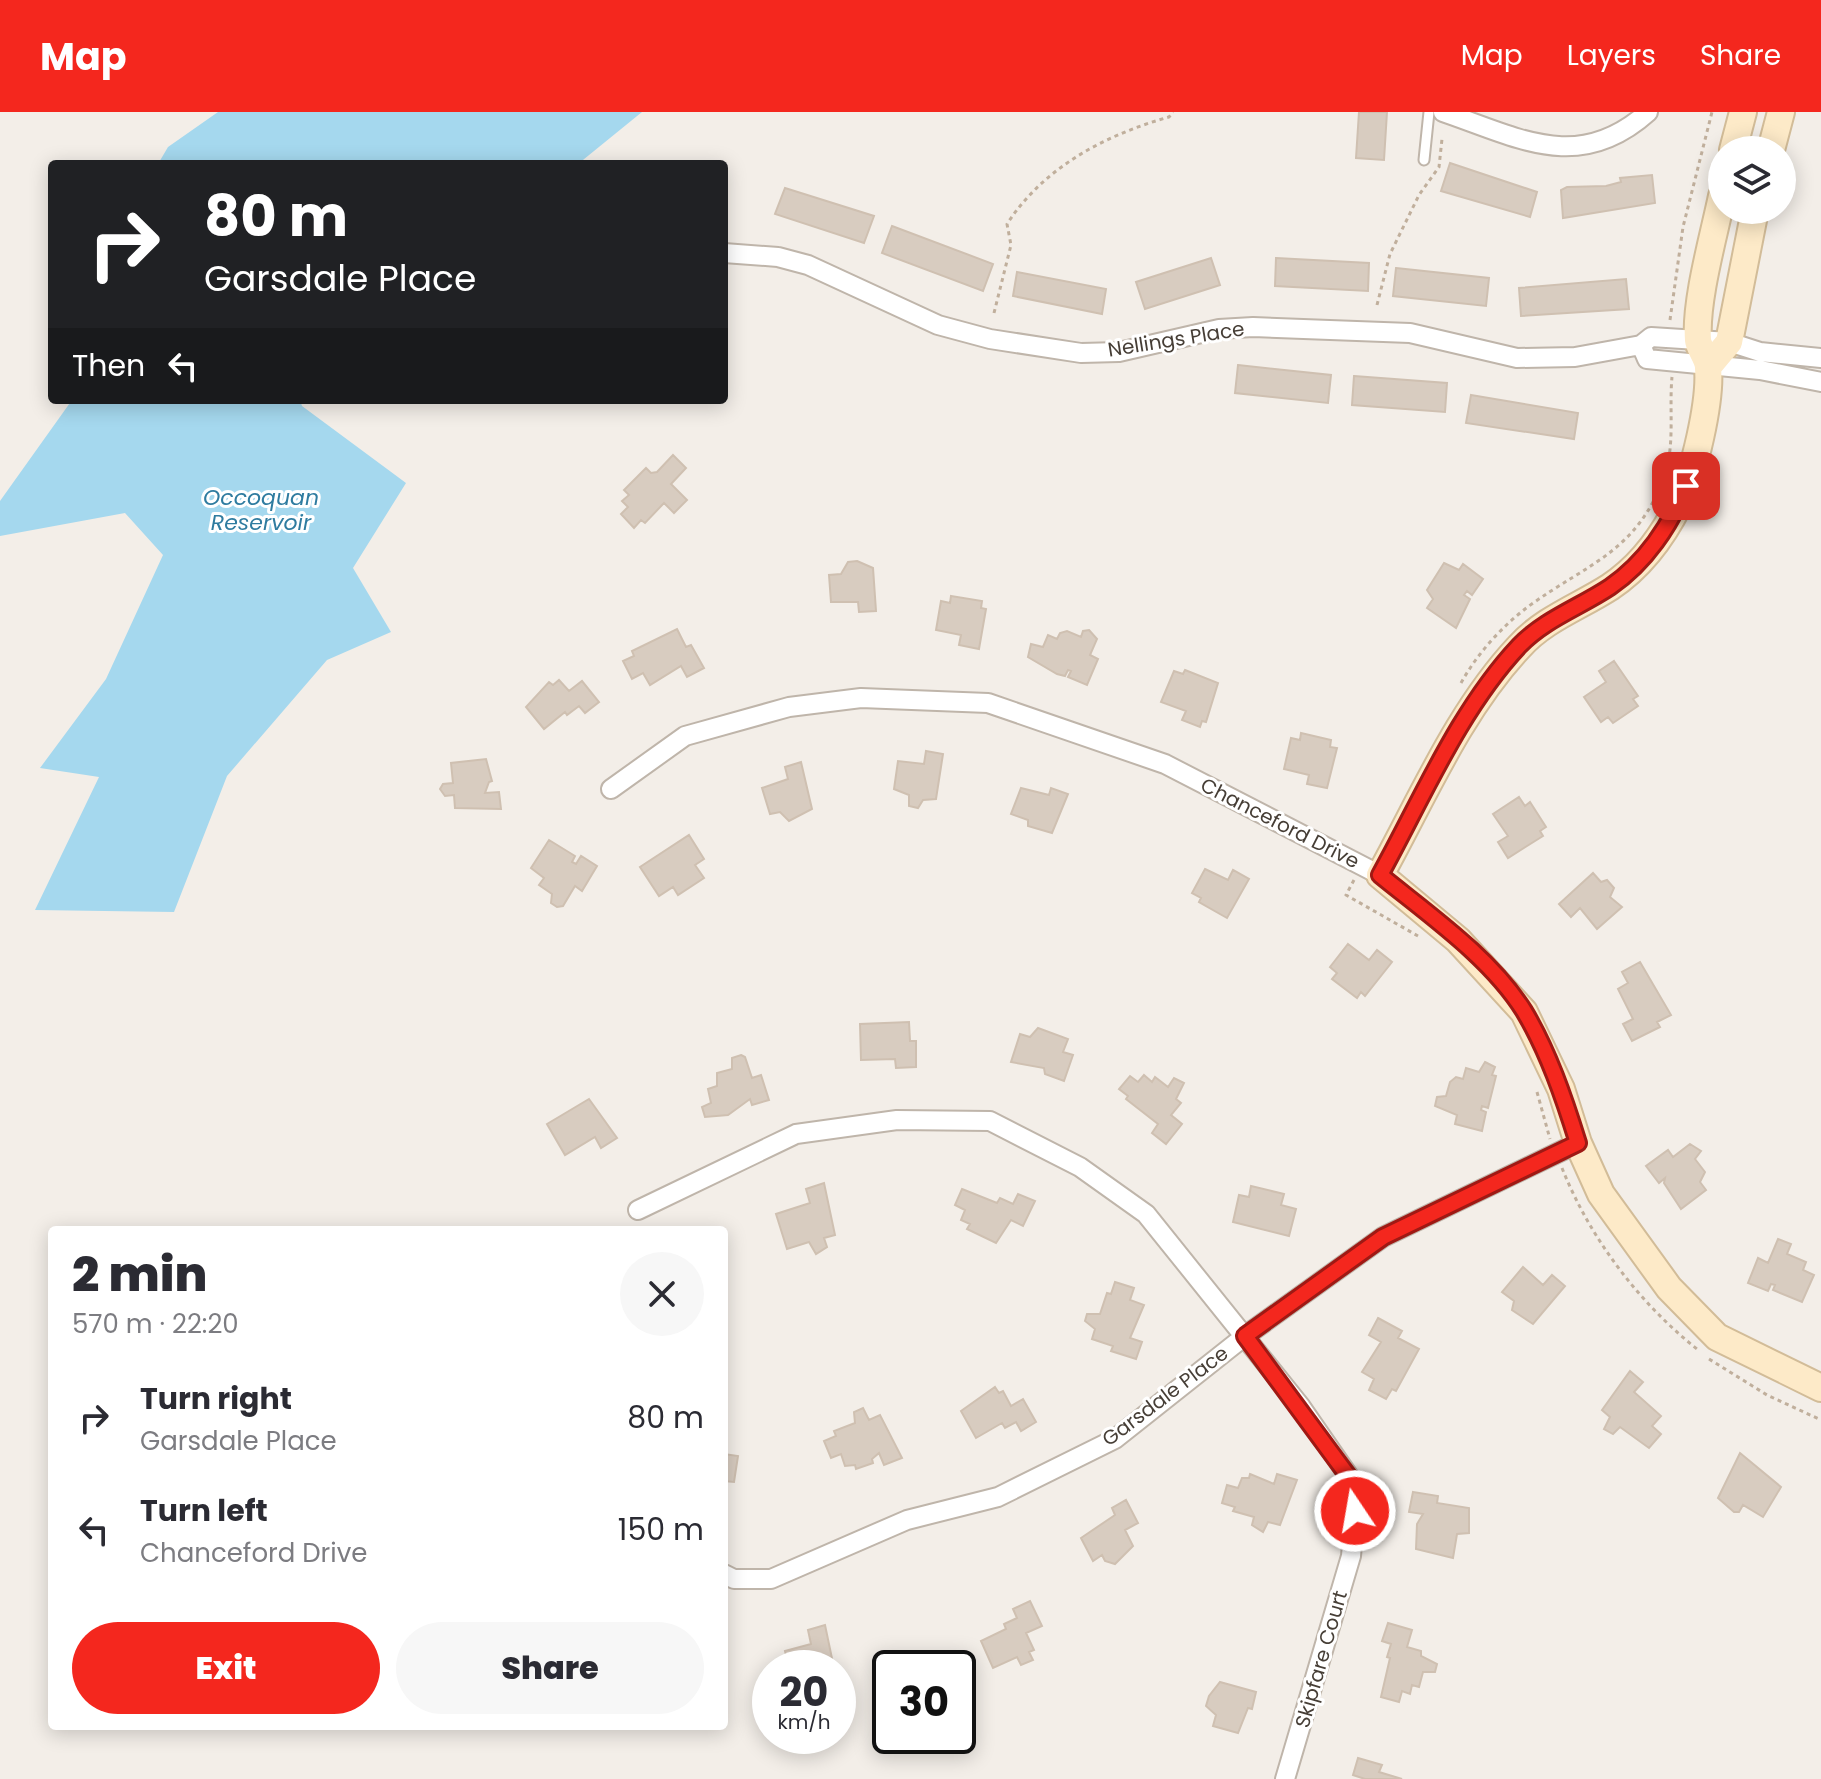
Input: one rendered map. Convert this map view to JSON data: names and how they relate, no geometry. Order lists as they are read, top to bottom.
{
  "streets": {
    "street": [
      "Nellings Place",
      "Chanceford Drive",
      "Garsdale Place",
      "Skipfare Court"
    ]
  },
  "crossings": [
    ["Chanceford Drive", "Garsdale Place"],
    ["Garsdale Place", "Skipfare Court"]
  ],
  "water": ["Occoquan Reservoir"],
  "page": {
    "header": "Map",
    "nav": ["Map", "Layers", "Share"],
    "turn": ["80 m", "Garsdale Place"],
    "then": "Then",
    "heading": ["2 min", "570 m · 22:20"],
    "list": [
      {
        "name": "Turn right",
        "note": "Garsdale Place",
        "value": "80 m"
      },
      {
        "name": "Turn left",
        "note": "Chanceford Drive",
        "value": "150 m"
      }
    ],
    "buttons": ["Exit", "Share"],
    "speed": "20 km/h",
    "limit": "30"
  }
}
